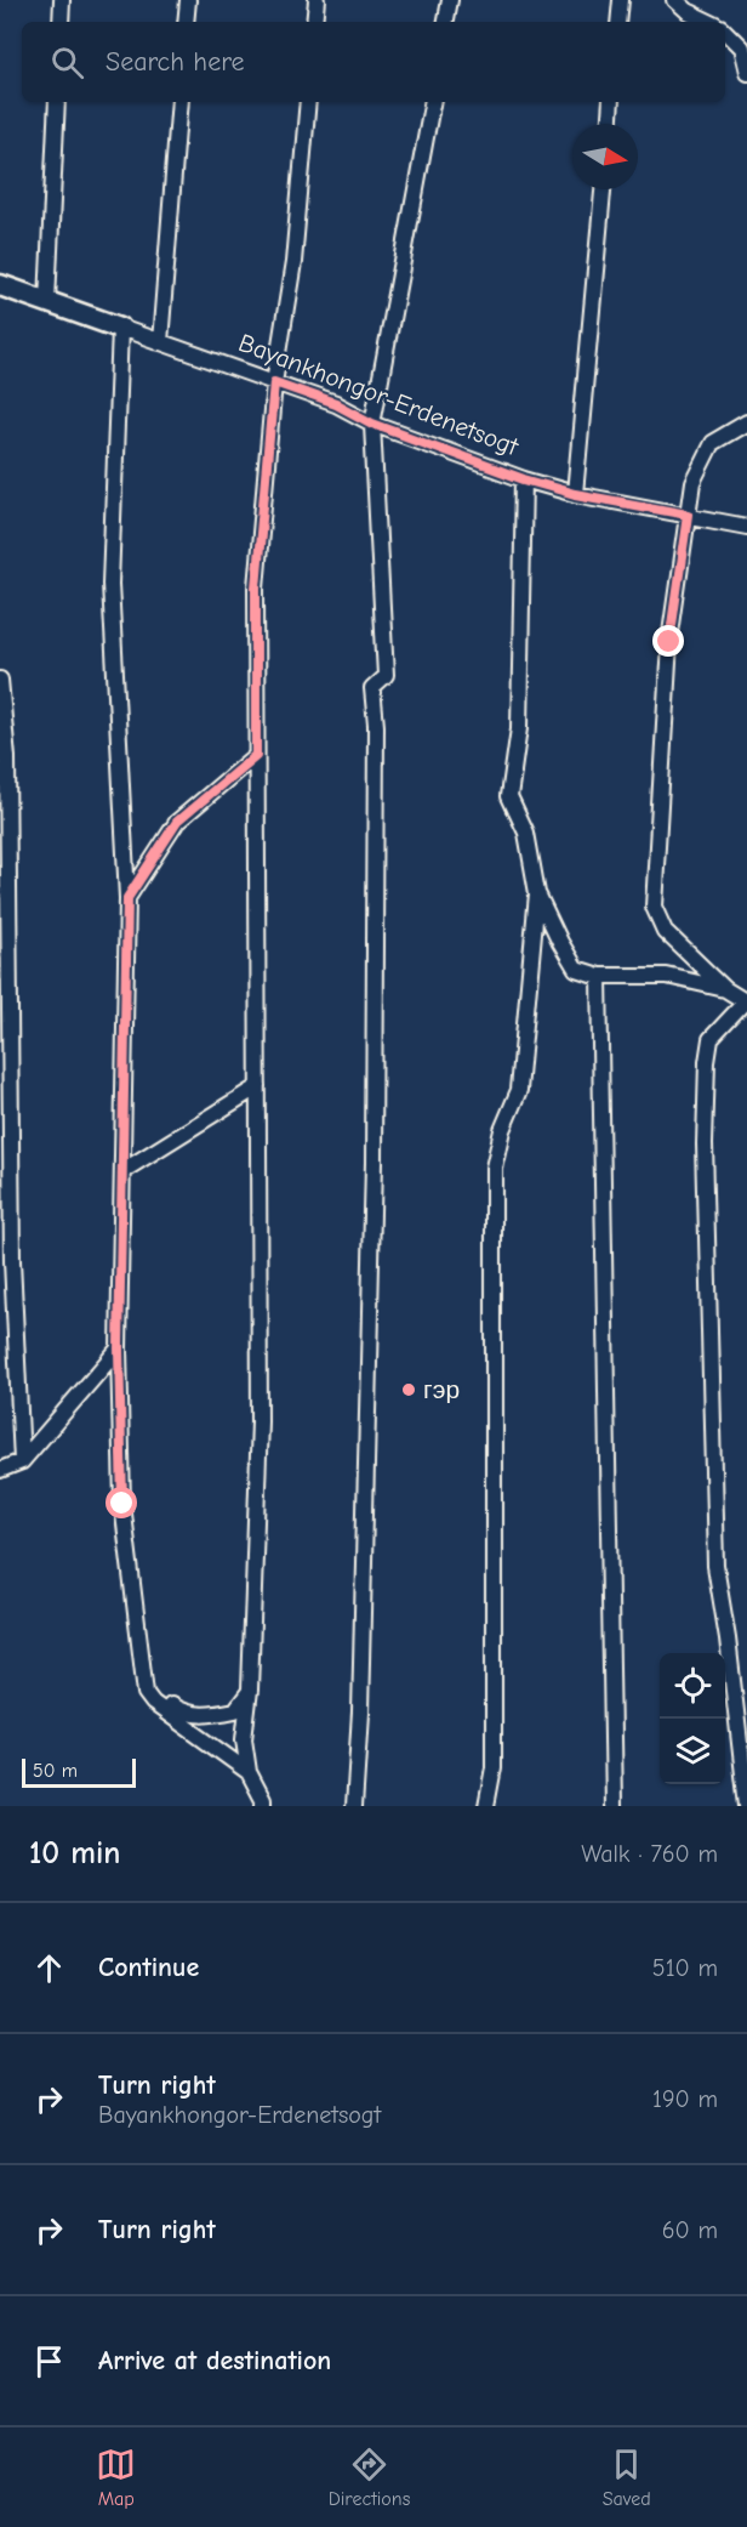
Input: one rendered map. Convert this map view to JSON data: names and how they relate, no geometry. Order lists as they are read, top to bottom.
{
  "streets": {
    "street": ["Bayankhongor-Erdenetsogt"]
  },
  "places": ["гэр"],
  "scale_bar": "50 m",
  "north": "right",
  "page": {
    "search": "Search here",
    "scale": "50 m",
    "heading": ["10 min", "Walk · 760 m"],
    "list": [
      ["Continue", "510 m"],
      ["Turn right", "Bayankhongor-Erdenetsogt", "190 m"],
      ["Turn right", "60 m"],
      "Arrive at destination"
    ],
    "nav": ["Map", "Directions", "Saved"]
  }
}
